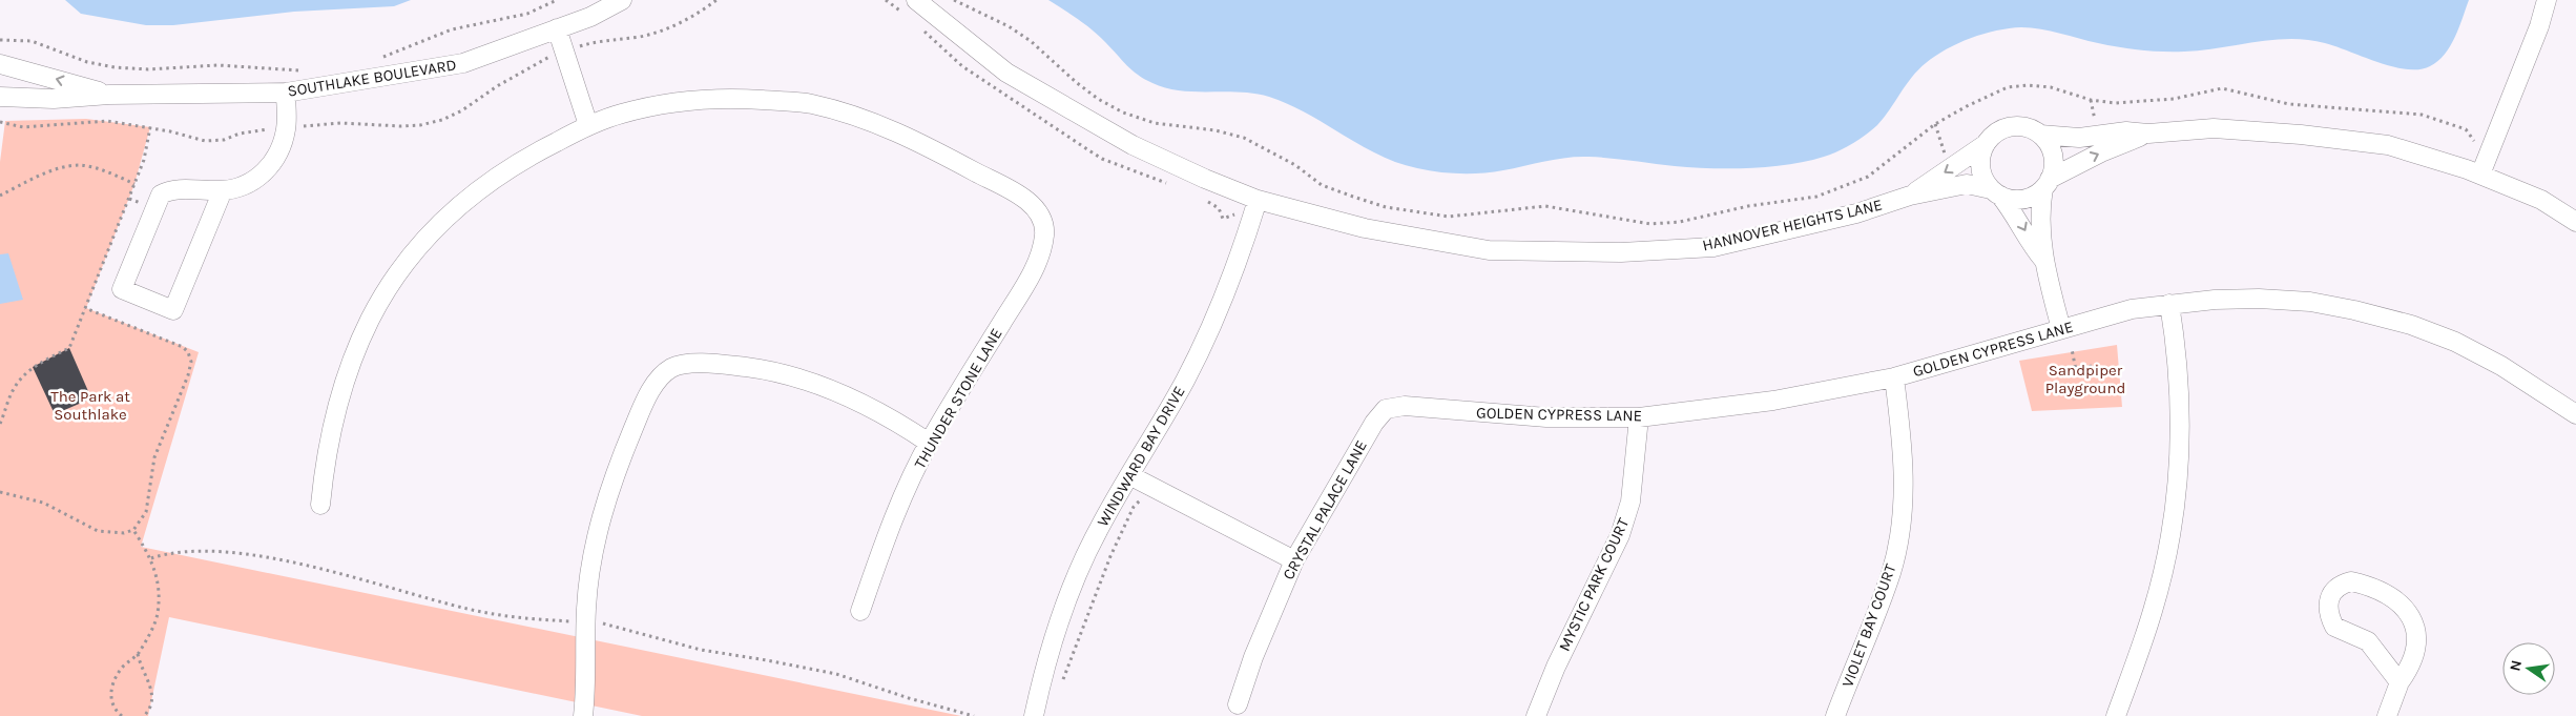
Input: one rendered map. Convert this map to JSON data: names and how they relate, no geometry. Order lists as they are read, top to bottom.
{
  "streets": {
    "street": [
      "SOUTHLAKE BOULEVARD",
      "HANNOVER HEIGHTS LANE",
      "GOLDEN CYPRESS LANE",
      "THUNDER STONE LANE",
      "WINDWARD BAY DRIVE",
      "CRYSTAL PALACE LANE",
      "MYSTIC PARK COURT",
      "VIOLET BAY COURT"
    ]
  },
  "crossings": [
    ["HANNOVER HEIGHTS LANE", "WINDWARD BAY DRIVE"],
    ["GOLDEN CYPRESS LANE", "CRYSTAL PALACE LANE"],
    ["GOLDEN CYPRESS LANE", "MYSTIC PARK COURT"],
    ["GOLDEN CYPRESS LANE", "VIOLET BAY COURT"]
  ],
  "parks": ["Sandpiper Playground", "The Park at Southlake"],
  "north": "left"
}
